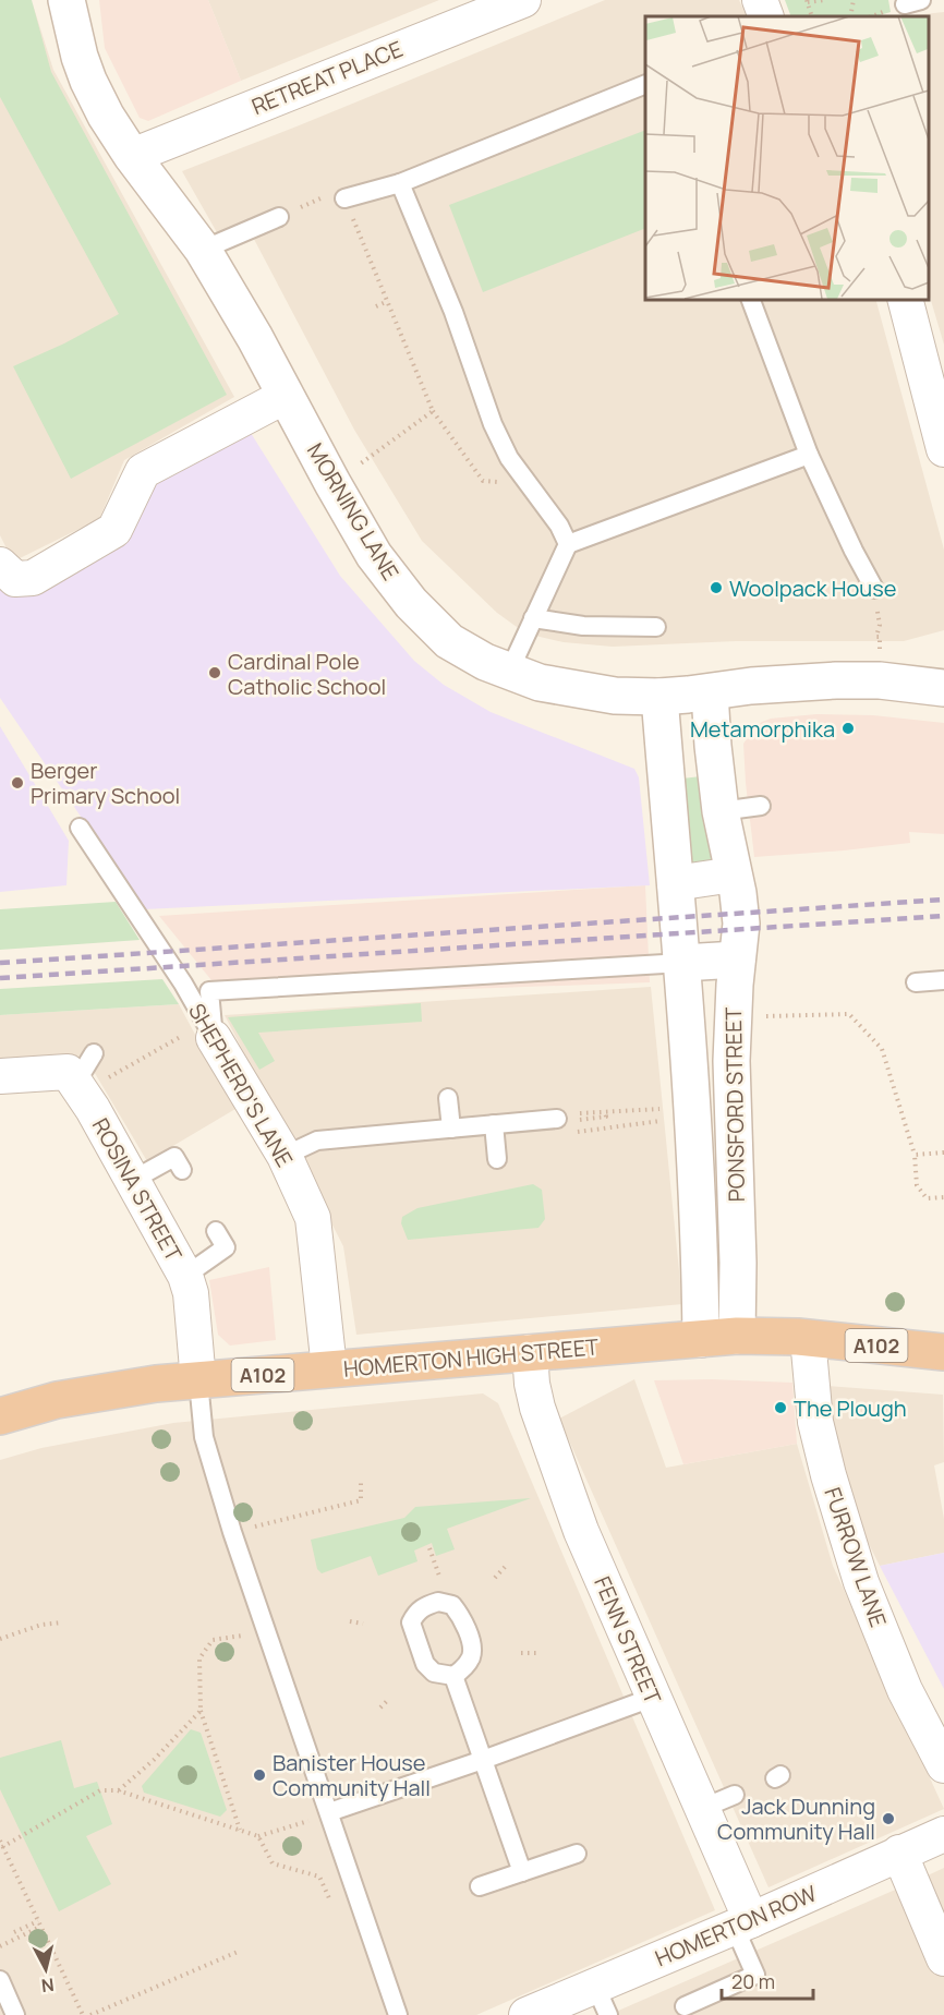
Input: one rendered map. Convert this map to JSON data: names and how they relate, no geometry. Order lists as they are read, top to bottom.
{
  "streets": {
    "highway": ["A102", "HOMERTON HIGH STREET"],
    "main road": ["MORNING LANE", "PONSFORD STREET"],
    "street": [
      "RETREAT PLACE",
      "SHEPHERD'S LANE",
      "ROSINA STREET",
      "FURROW LANE",
      "FENN STREET",
      "HOMERTON ROW"
    ]
  },
  "crossings": [
    ["RETREAT PLACE", "MORNING LANE"],
    ["MORNING LANE", "PONSFORD STREET"],
    ["SHEPHERD'S LANE", "HOMERTON HIGH STREET"],
    ["PONSFORD STREET", "HOMERTON HIGH STREET"],
    ["ROSINA STREET", "HOMERTON HIGH STREET"],
    ["HOMERTON HIGH STREET", "FURROW LANE"],
    ["HOMERTON HIGH STREET", "FENN STREET"],
    ["FENN STREET", "HOMERTON ROW"]
  ],
  "places": [
    "Woolpack House",
    "Cardinal Pole Catholic School",
    "Metamorphika",
    "Berger Primary School",
    "The Plough",
    "Banister House Community Hall",
    "Jack Dunning Community Hall"
  ],
  "scale_bar": "20 m",
  "north": "bottom"
}
